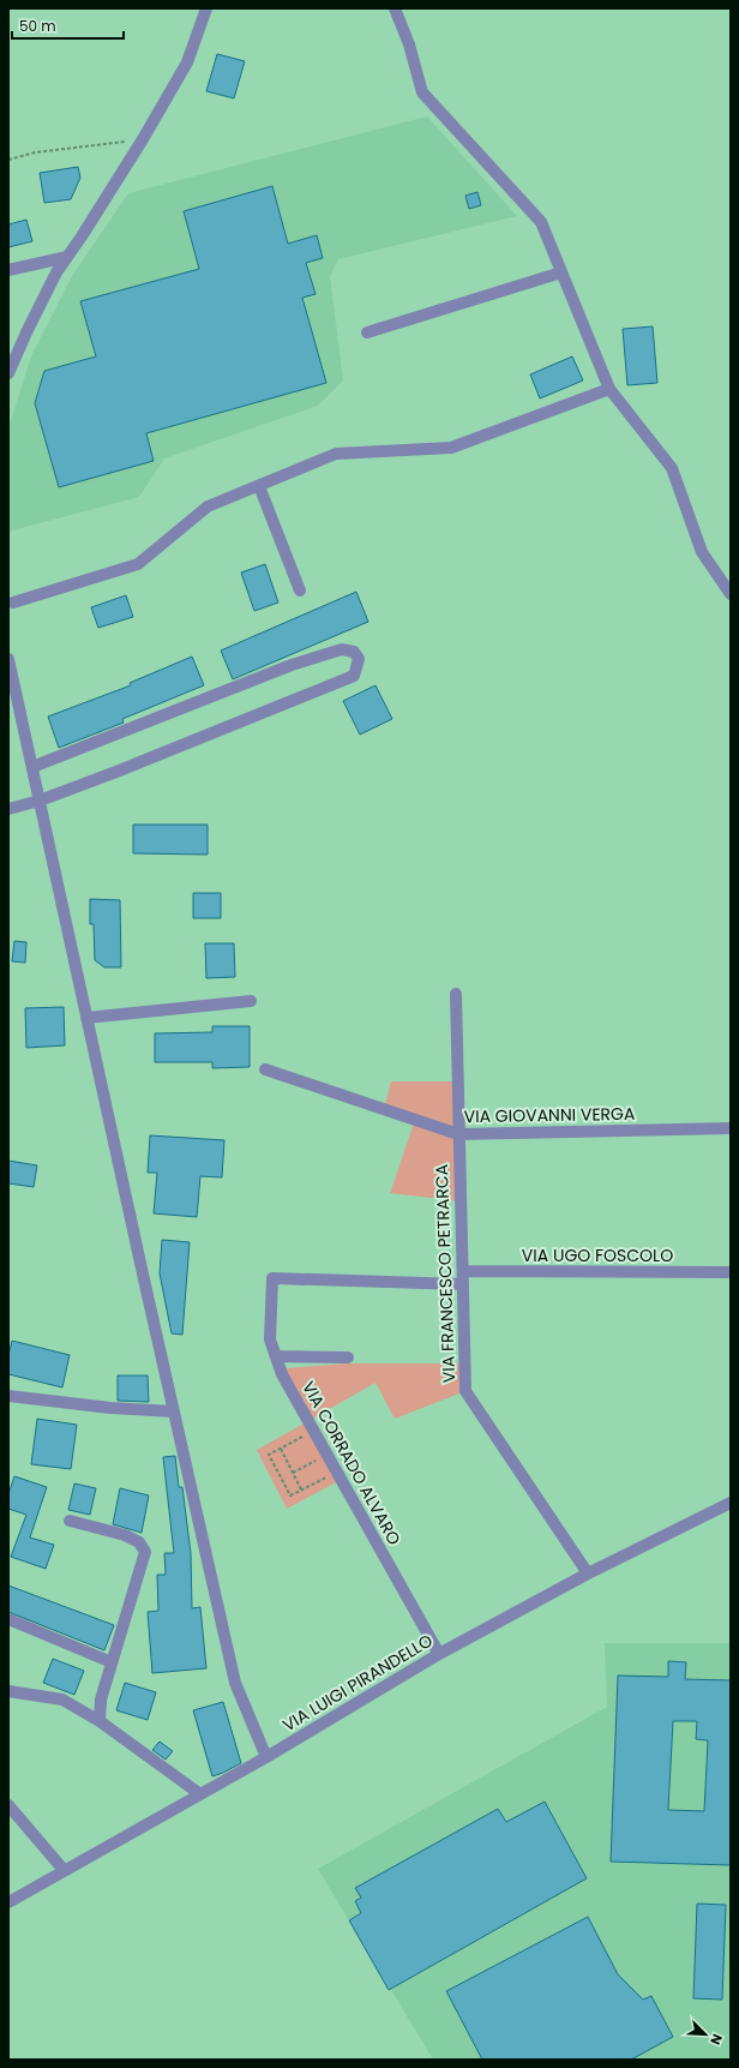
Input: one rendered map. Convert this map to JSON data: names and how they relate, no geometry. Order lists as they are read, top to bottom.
{
  "streets": {
    "street": [
      "VIA GIOVANNI VERGA",
      "VIA UGO FOSCOLO",
      "VIA FRANCESCO PETRARCA",
      "VIA CORRADO ALVARO",
      "VIA LUIGI PIRANDELLO"
    ]
  },
  "crossings": [
    ["VIA GIOVANNI VERGA", "VIA FRANCESCO PETRARCA"],
    ["VIA UGO FOSCOLO", "VIA FRANCESCO PETRARCA"],
    ["VIA FRANCESCO PETRARCA", "VIA CORRADO ALVARO"],
    ["VIA FRANCESCO PETRARCA", "VIA LUIGI PIRANDELLO"],
    ["VIA CORRADO ALVARO", "VIA LUIGI PIRANDELLO"]
  ],
  "scale_bar": "50 m",
  "north": "bottom right"
}
